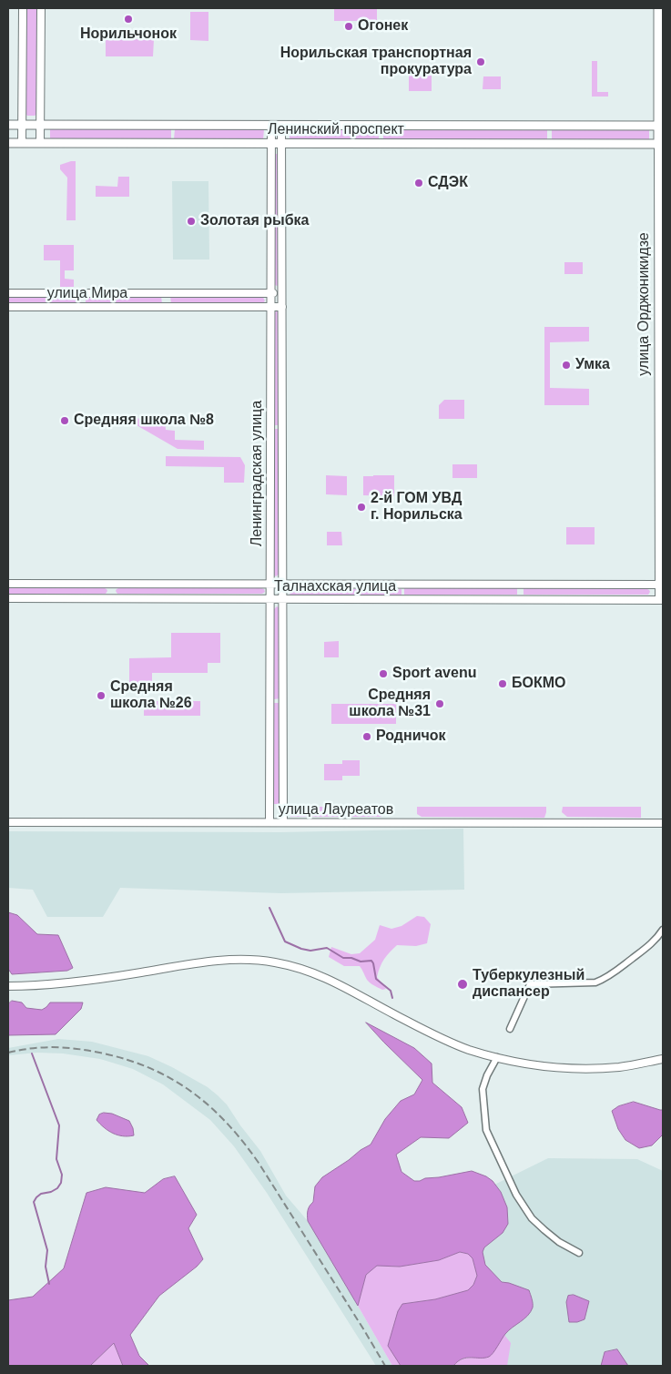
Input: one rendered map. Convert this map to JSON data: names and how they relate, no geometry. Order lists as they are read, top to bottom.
{
  "streets": {
    "main road": ["Ленинский проспект", "улица Орджоникидзе"],
    "street": [
      "улица Мира",
      "Ленинградская улица",
      "Талнахская улица",
      "улица Лауреатов"
    ]
  },
  "crossings": [
    ["Ленинский проспект", "улица Орджоникидзе"],
    ["Ленинский проспект", "Ленинградская улица"],
    ["улица Мира", "Ленинградская улица"],
    ["улица Орджоникидзе", "Талнахская улица"],
    ["Ленинградская улица", "Талнахская улица"],
    ["Ленинградская улица", "улица Лауреатов"]
  ],
  "places": [
    "Норильчонок",
    "Огонек",
    "Норильская транспортная прокуратура",
    "СДЭК",
    "Золотая рыбка",
    "Умка",
    "Средняя школа №8",
    "2-й ГОМ УВД г. Норильска",
    "Sport avenu",
    "БОКМО",
    "Средняя школа №26",
    "Средняя школа №31",
    "Родничок",
    "Туберкулезный диспансер"
  ]
}
